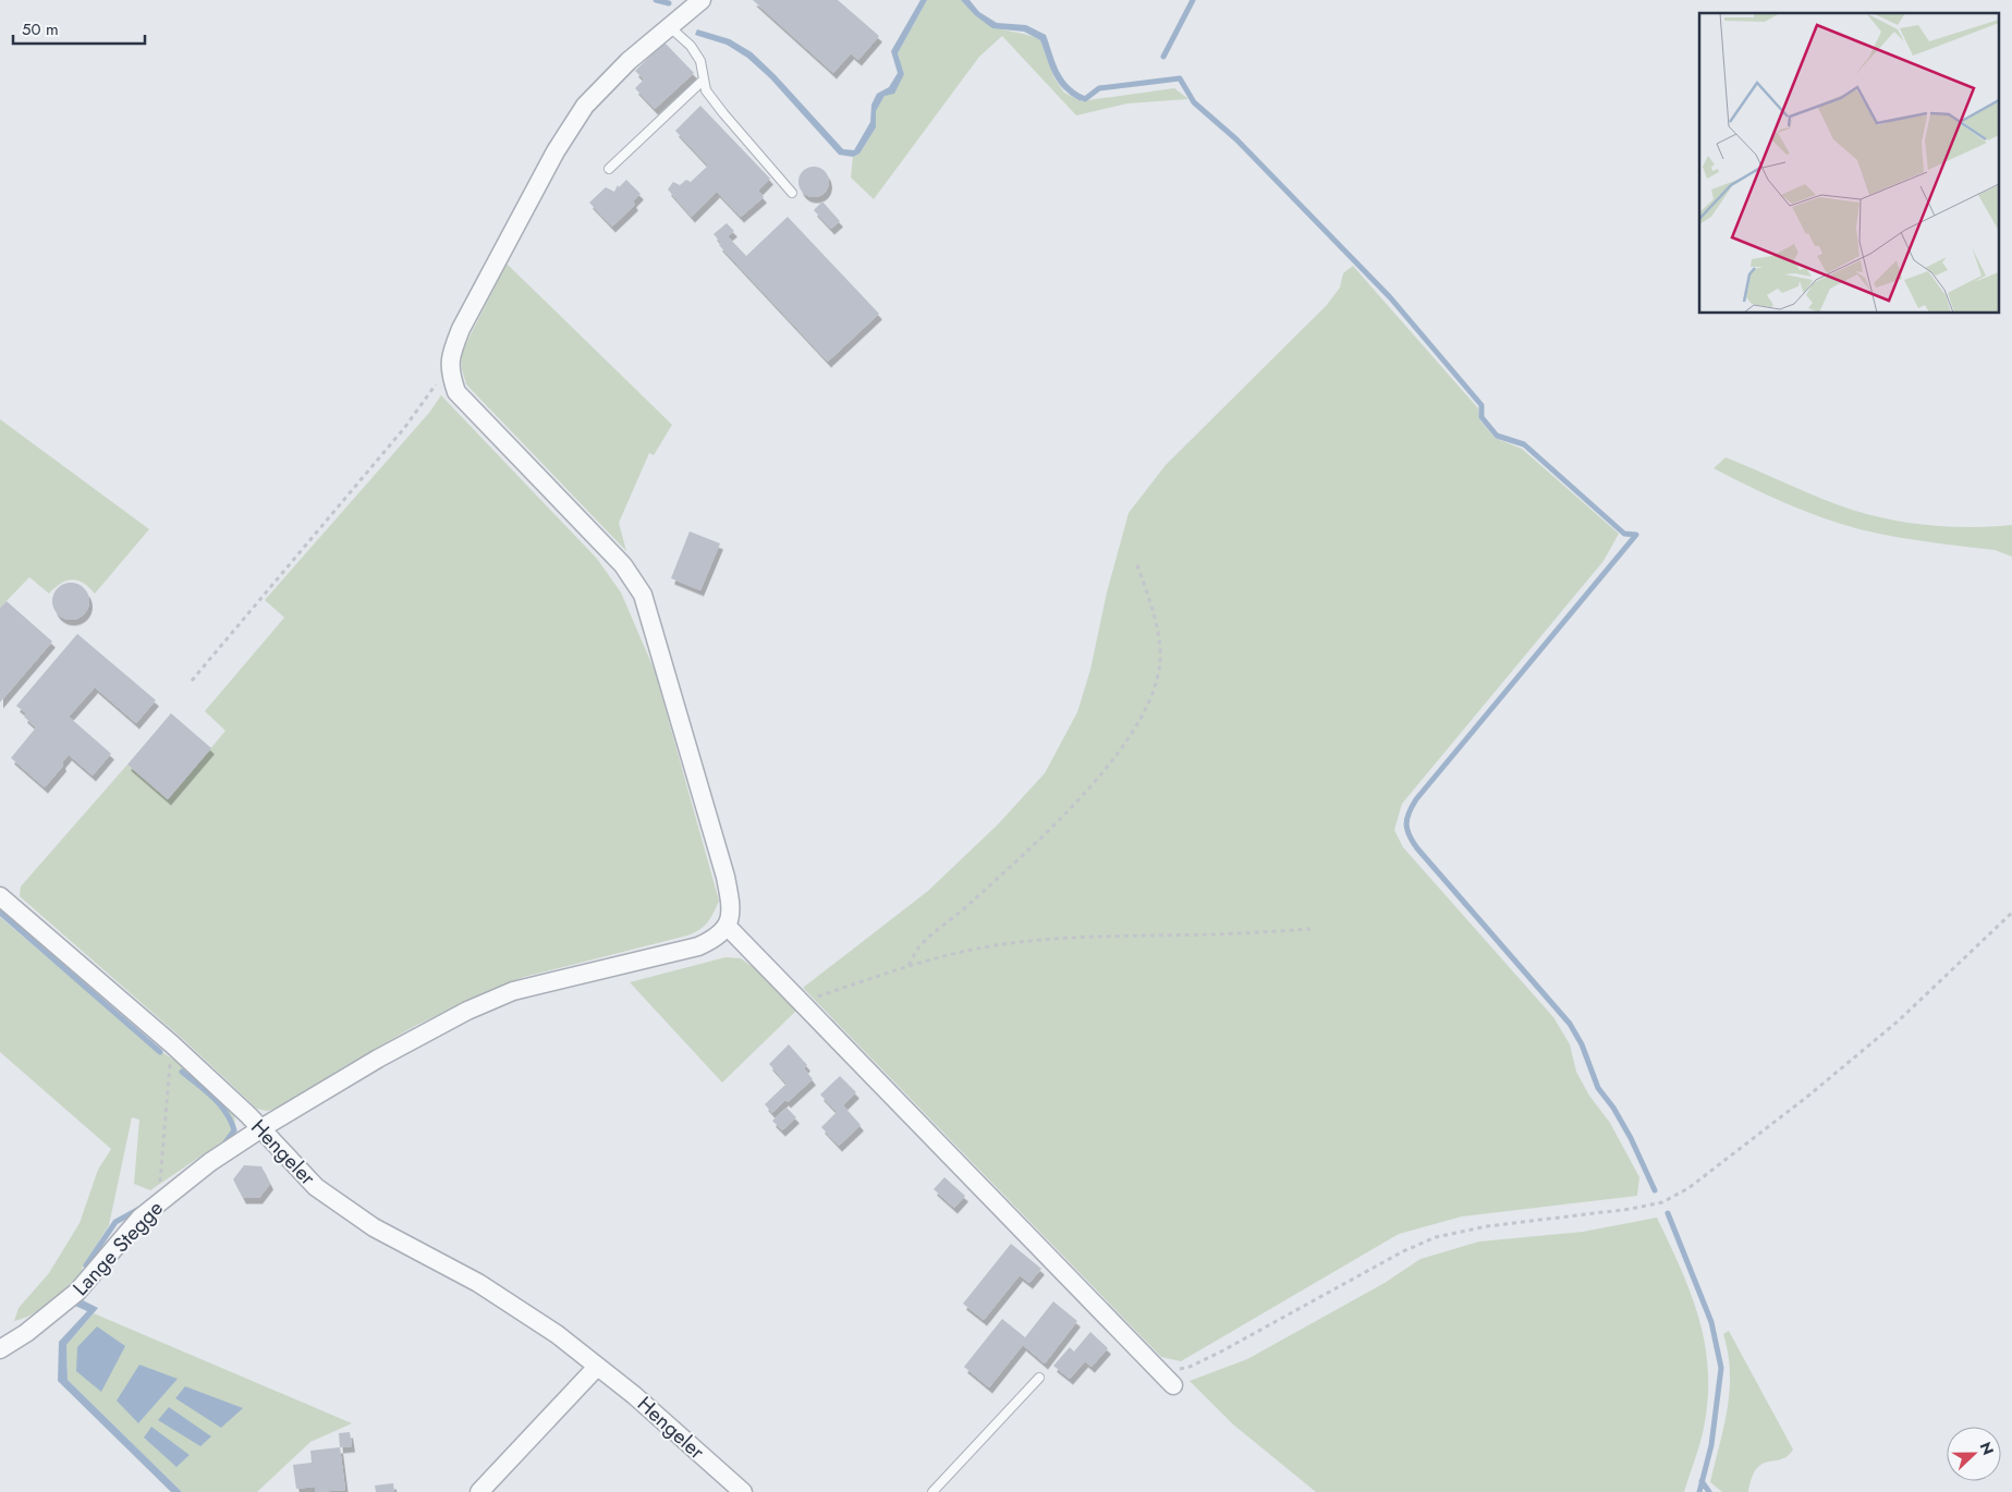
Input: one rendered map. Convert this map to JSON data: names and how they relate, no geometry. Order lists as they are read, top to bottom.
{
  "streets": {
    "street": ["Hengeler", "Lange Stegge"]
  },
  "crossings": [
    ["Hengeler", "Lange Stegge"]
  ],
  "scale_bar": "50 m",
  "north": "right"
}
